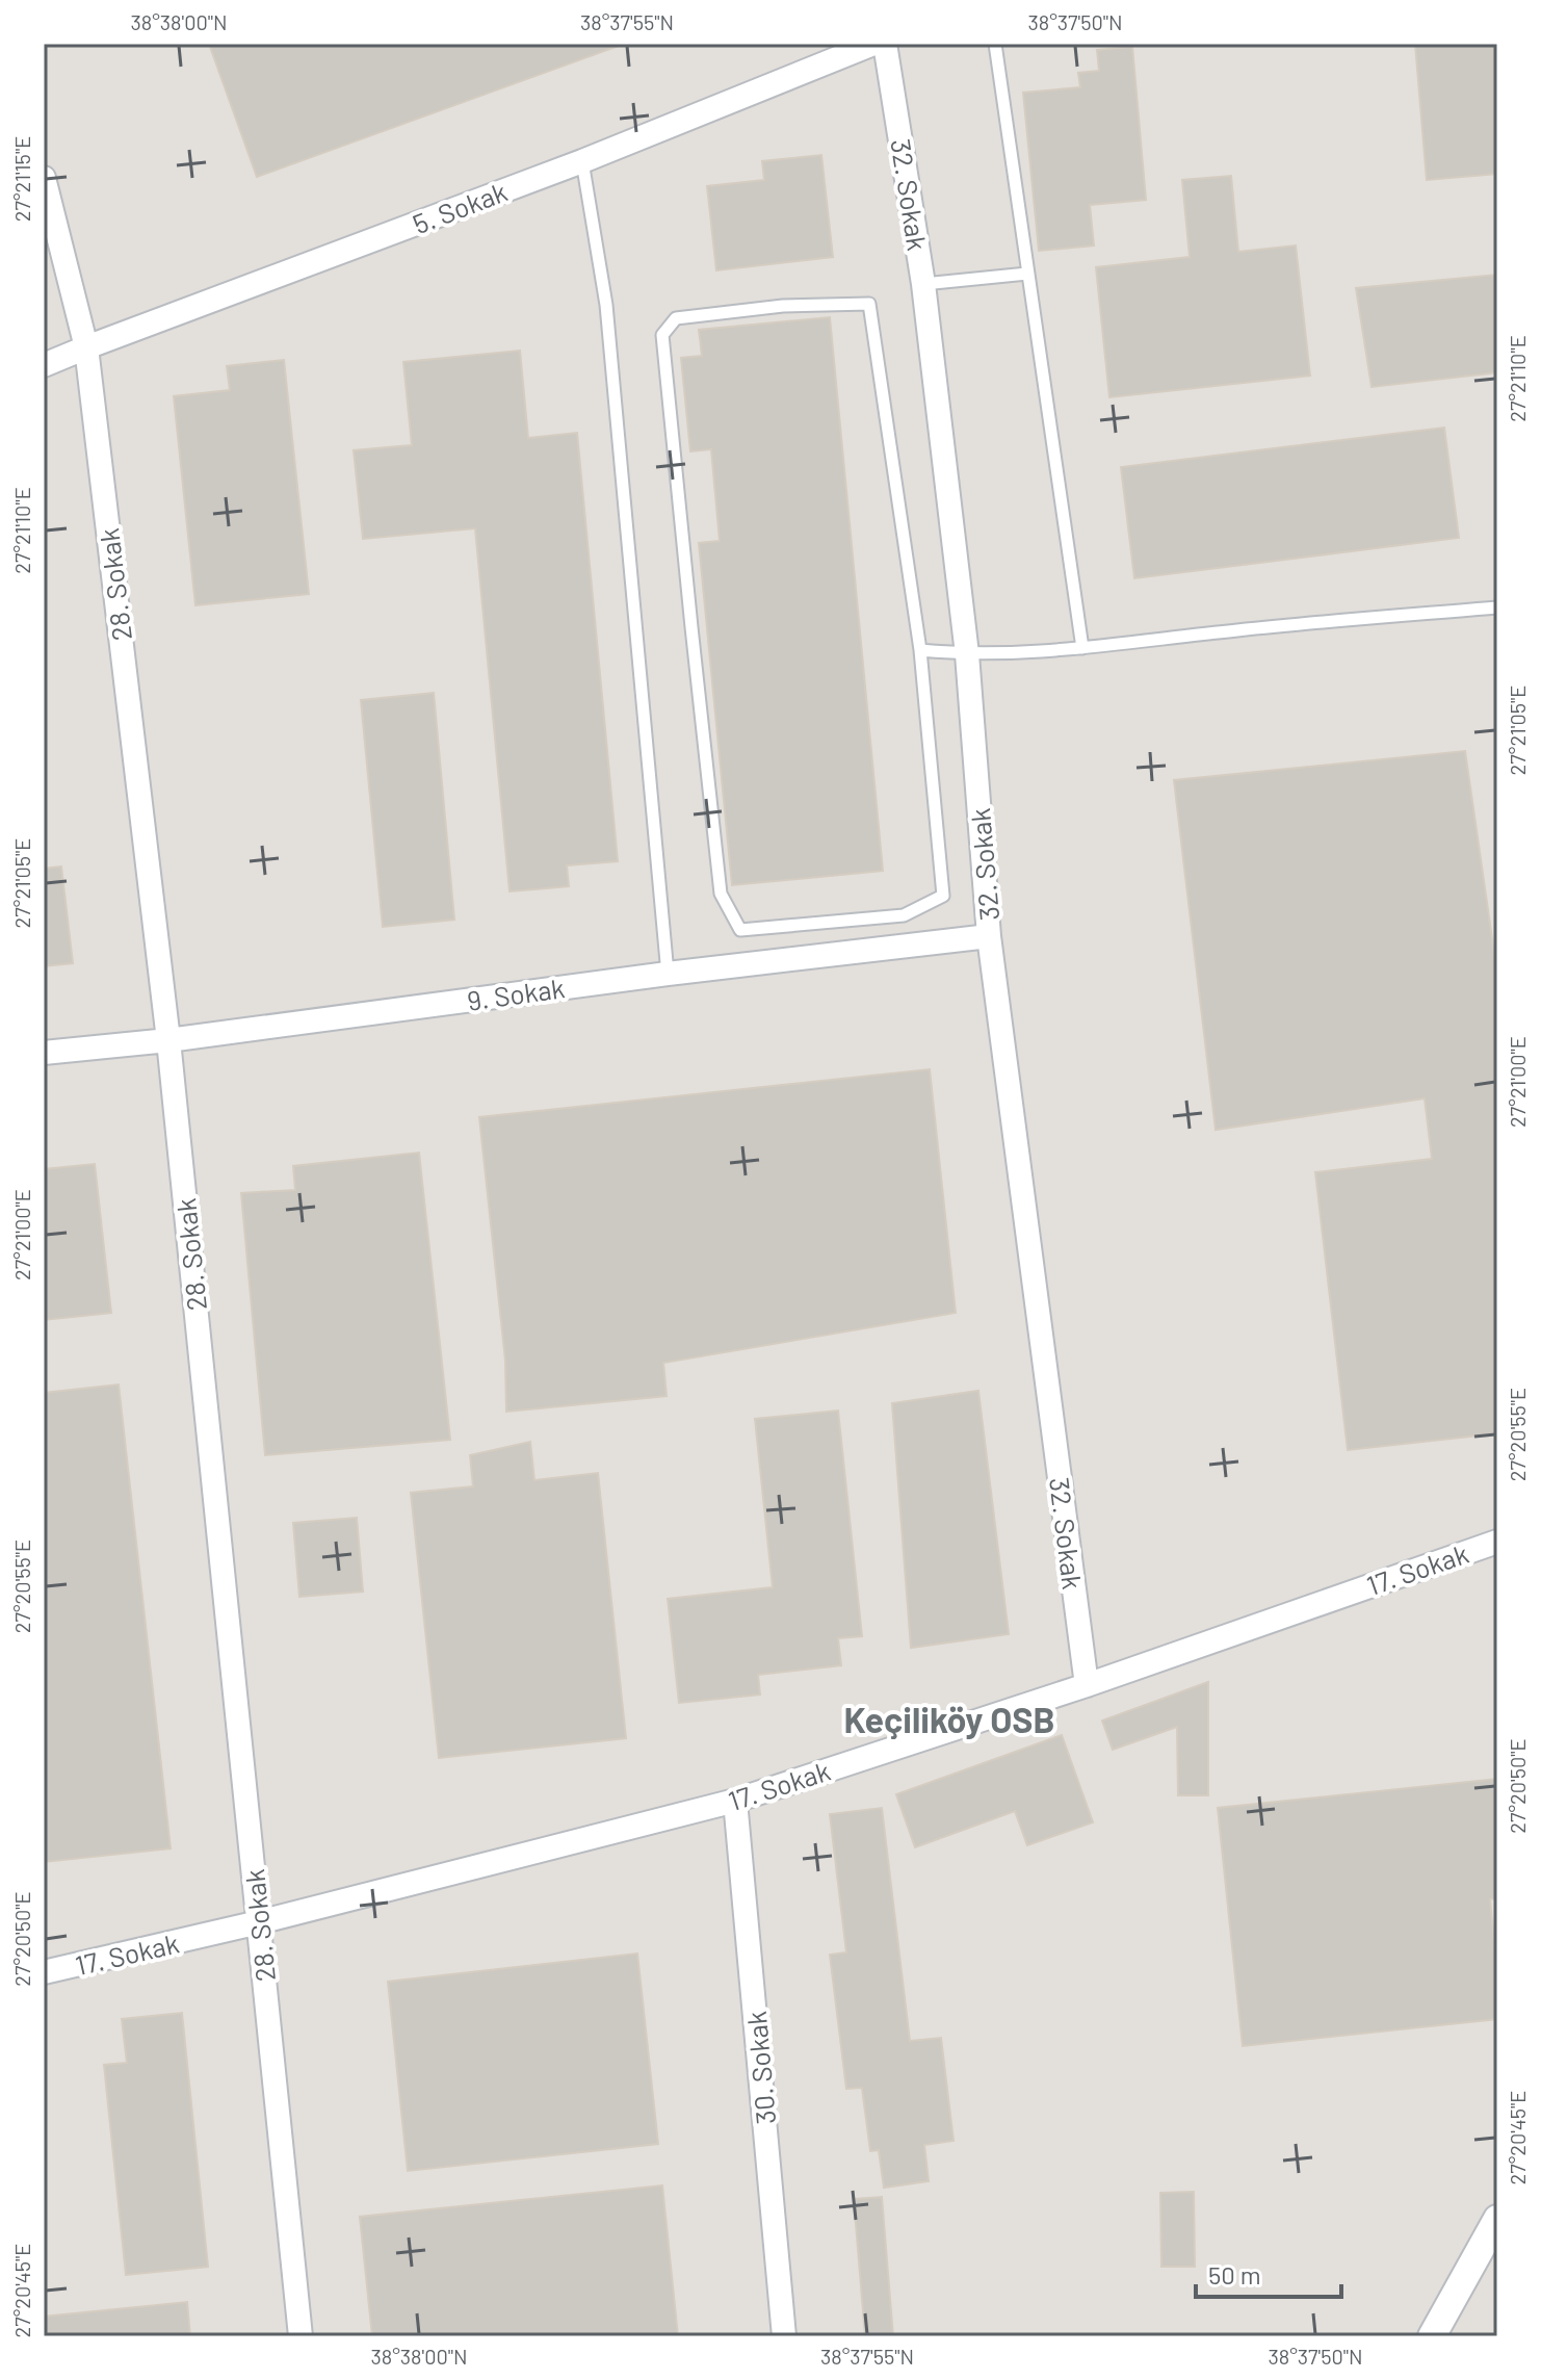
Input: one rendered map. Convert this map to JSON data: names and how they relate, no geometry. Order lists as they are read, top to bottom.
{
  "streets": {
    "street": [
      "32. Sokak",
      "5. Sokak",
      "28. Sokak",
      "9. Sokak",
      "17. Sokak",
      "30. Sokak"
    ]
  },
  "crossings": [
    ["32. Sokak", "9. Sokak"],
    ["32. Sokak", "17. Sokak"],
    ["5. Sokak", "28. Sokak"],
    ["28. Sokak", "9. Sokak"],
    ["28. Sokak", "17. Sokak"],
    ["17. Sokak", "30. Sokak"]
  ],
  "districts": ["Keçiliköy OSB"],
  "scale_bar": "50 m",
  "coordinates": [
    "38°38'00\"N",
    "38°37'55\"N",
    "38°37'50\"N",
    "27°21'15\"E",
    "27°21'10\"E",
    "27°21'05\"E",
    "27°21'00\"E",
    "27°20'55\"E",
    "27°20'50\"E",
    "27°20'45\"E"
  ]
}
